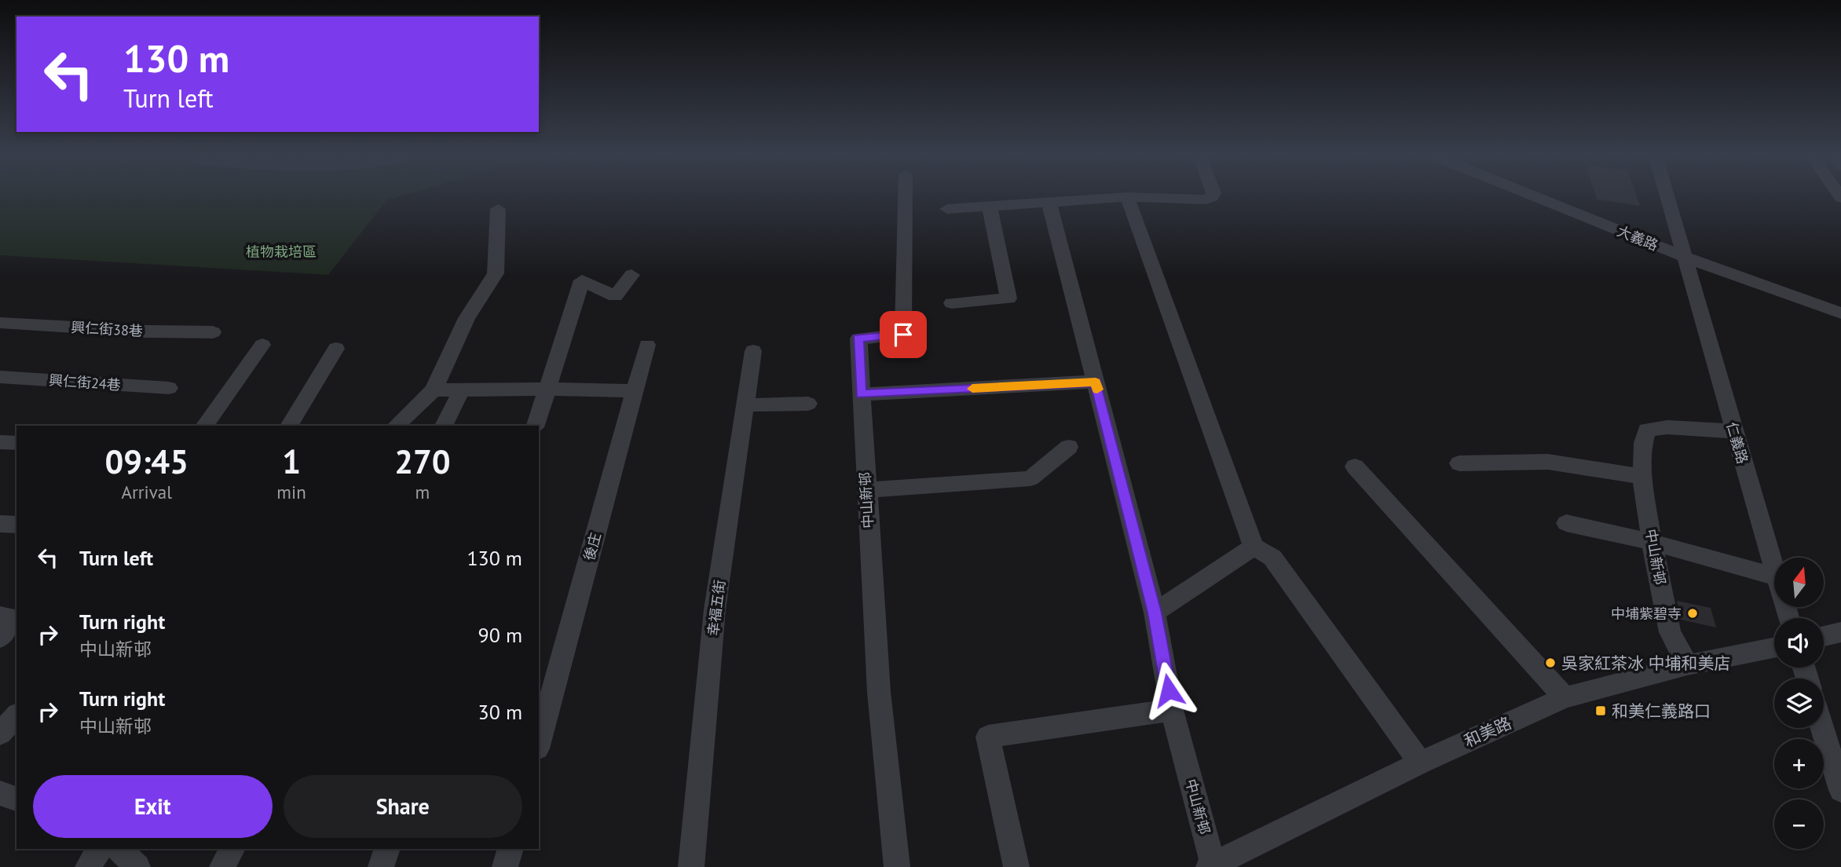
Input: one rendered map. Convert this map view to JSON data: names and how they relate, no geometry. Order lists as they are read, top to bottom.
{
  "streets": {
    "street": [
      "大義路",
      "興仁街38巷",
      "興仁街24巷",
      "仁義路",
      "中山新邨",
      "後庄",
      "幸福五街",
      "和美路"
    ]
  },
  "crossings": [
    ["大義路", "仁義路"],
    ["仁義路", "中山新邨"],
    ["中山新邨", "和美路"]
  ],
  "parks": ["植物栽培區"],
  "places": {
    "other": ["中埔紫碧寺", "吳家紅茶冰 中埔和美店"],
    "transit": ["和美仁義路口"]
  },
  "north": "top",
  "page": {
    "turn": ["130 m", "Turn left"],
    "eta": [
      "09:45",
      "Arrival",
      "1",
      "min",
      "270",
      "m"
    ],
    "list": [
      {
        "name": "Turn left",
        "value": "130 m"
      },
      {
        "name": "Turn right",
        "note": "中山新邨",
        "value": "90 m"
      },
      {
        "name": "Turn right",
        "note": "中山新邨",
        "value": "30 m"
      }
    ],
    "map_buttons": ["+", "−"],
    "buttons": ["Exit", "Share"]
  }
}
